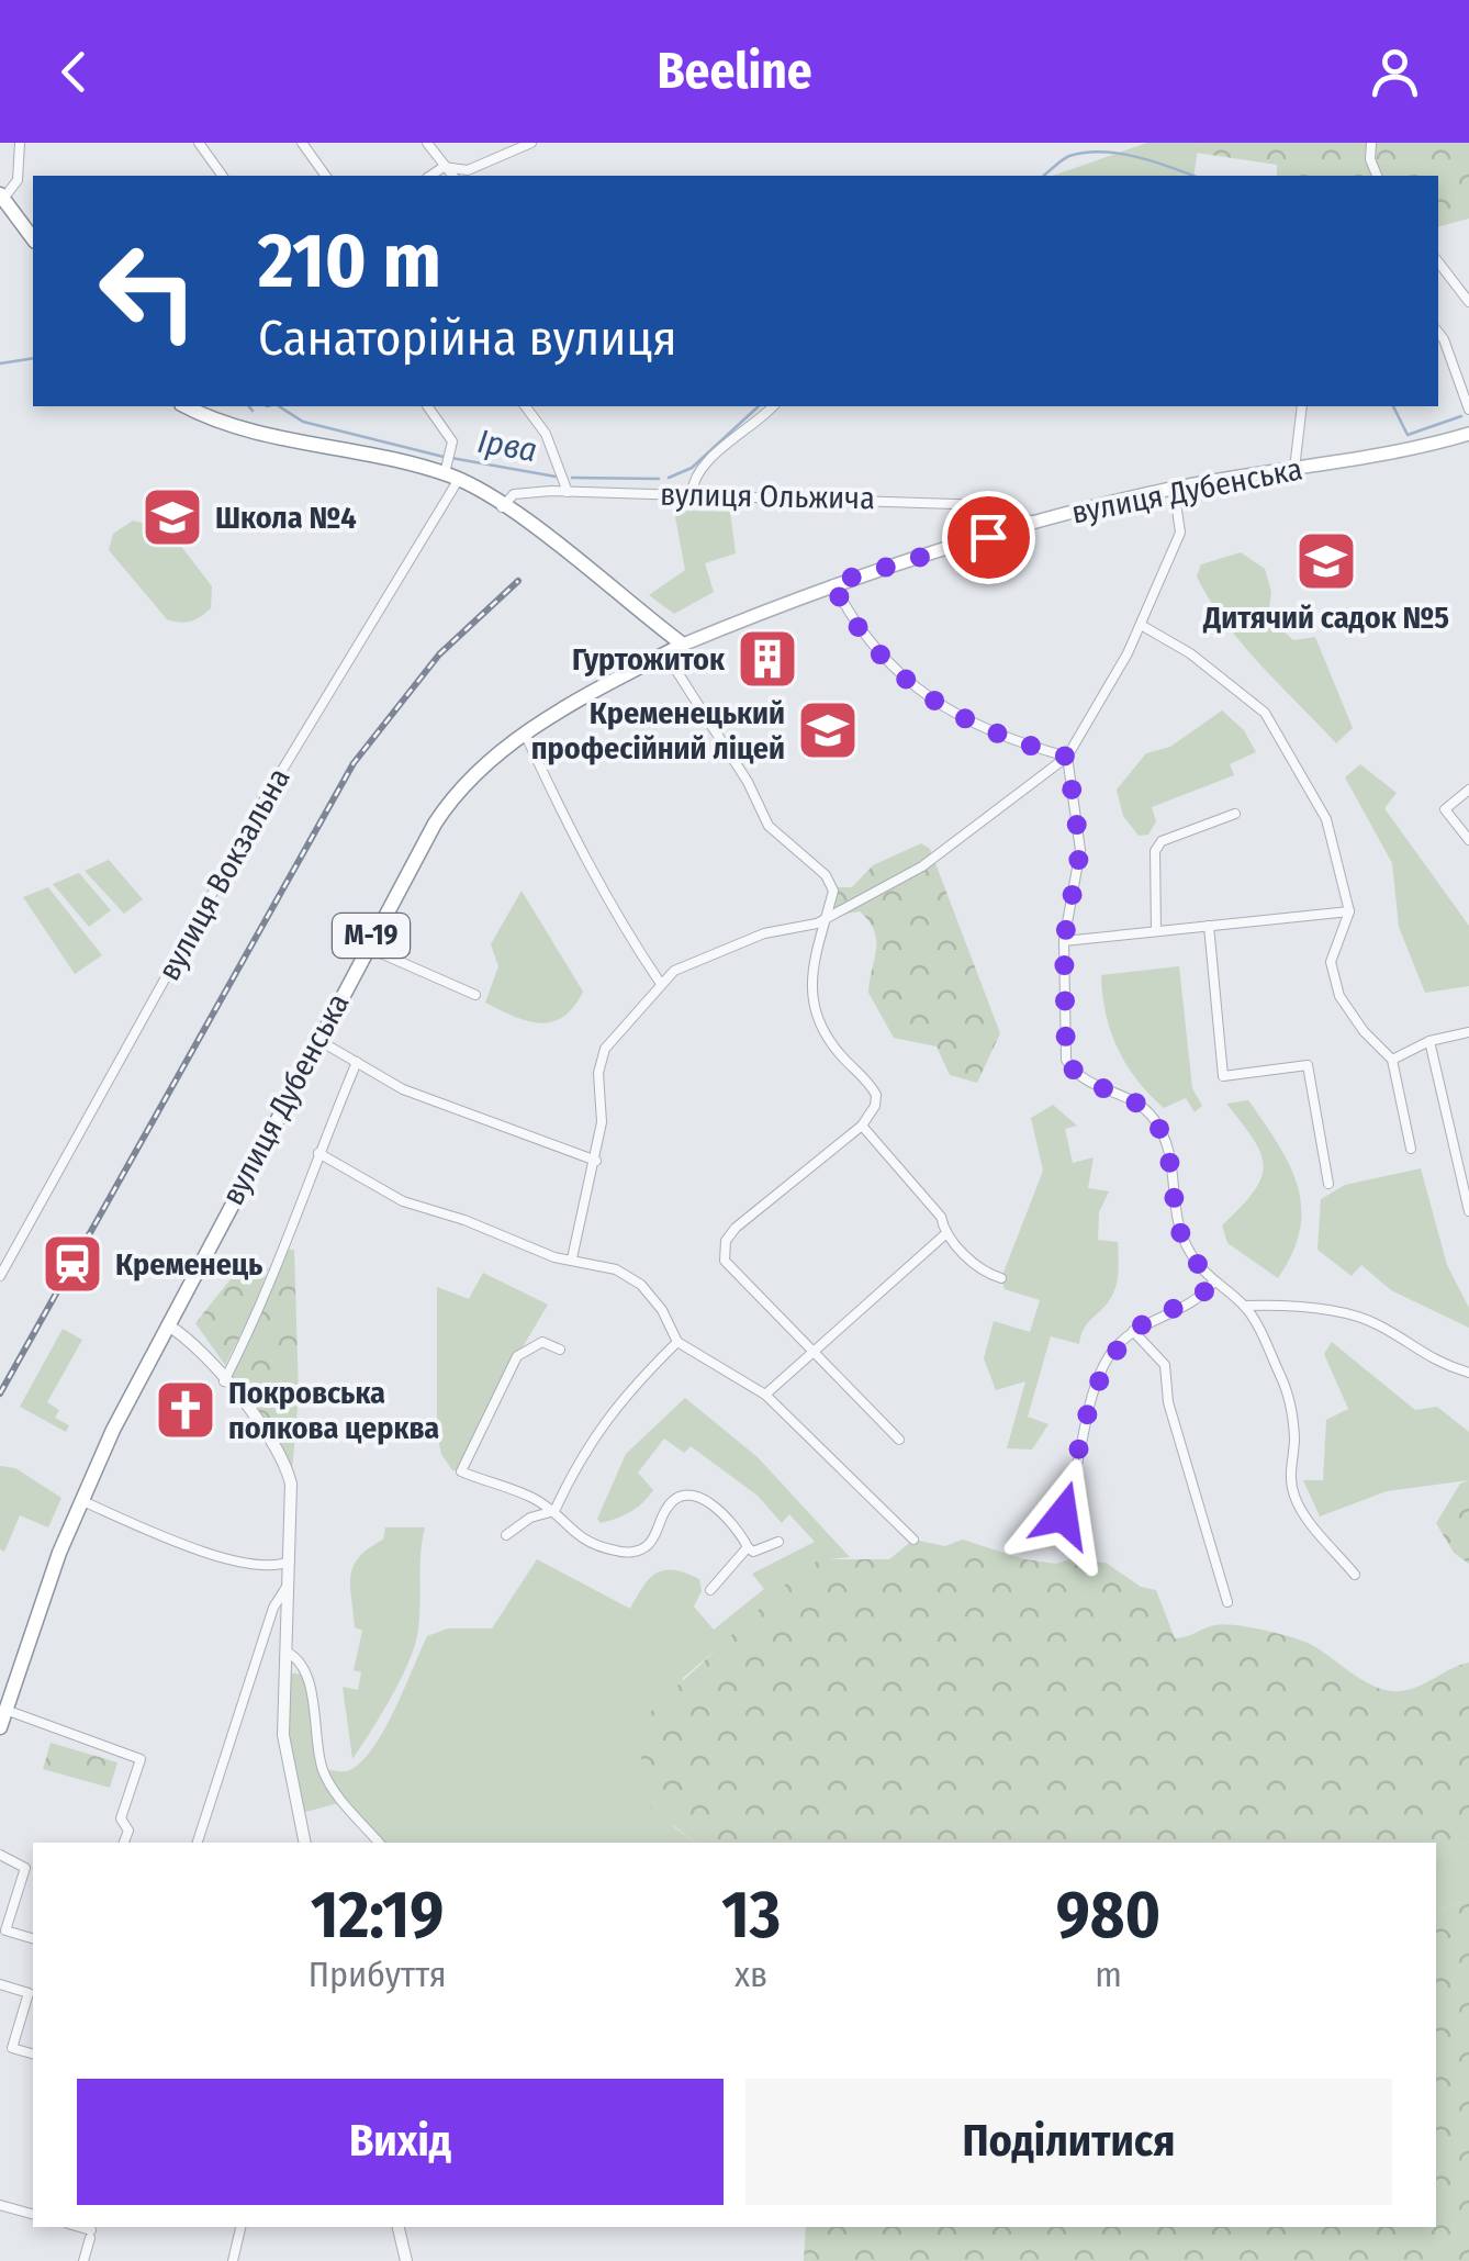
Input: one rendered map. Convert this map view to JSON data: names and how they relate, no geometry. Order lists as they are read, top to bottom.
{
  "streets": {
    "highway": ["вулиця Дубенська", "М-19"],
    "street": ["вулиця Ольжича", "вулиця Вокзальна"]
  },
  "crossings": [
    ["вулиця Дубенська", "вулиця Ольжича"],
    ["вулиця Дубенська", "М-19"]
  ],
  "water": ["Ірва"],
  "places": {
    "school or university": ["Школа №4", "Дитячий садок №5", "Кременецький професійний ліцей"],
    "building": ["Гуртожиток"],
    "station": ["Кременець"],
    "church": ["Покровська полкова церква"]
  },
  "page": {
    "header": "Beeline",
    "turn": ["210 m", "Санаторійна вулиця"],
    "eta": [
      "12:19",
      "Прибуття",
      "13",
      "хв",
      "980",
      "m"
    ],
    "buttons": ["Вихід", "Поділитися"]
  }
}
